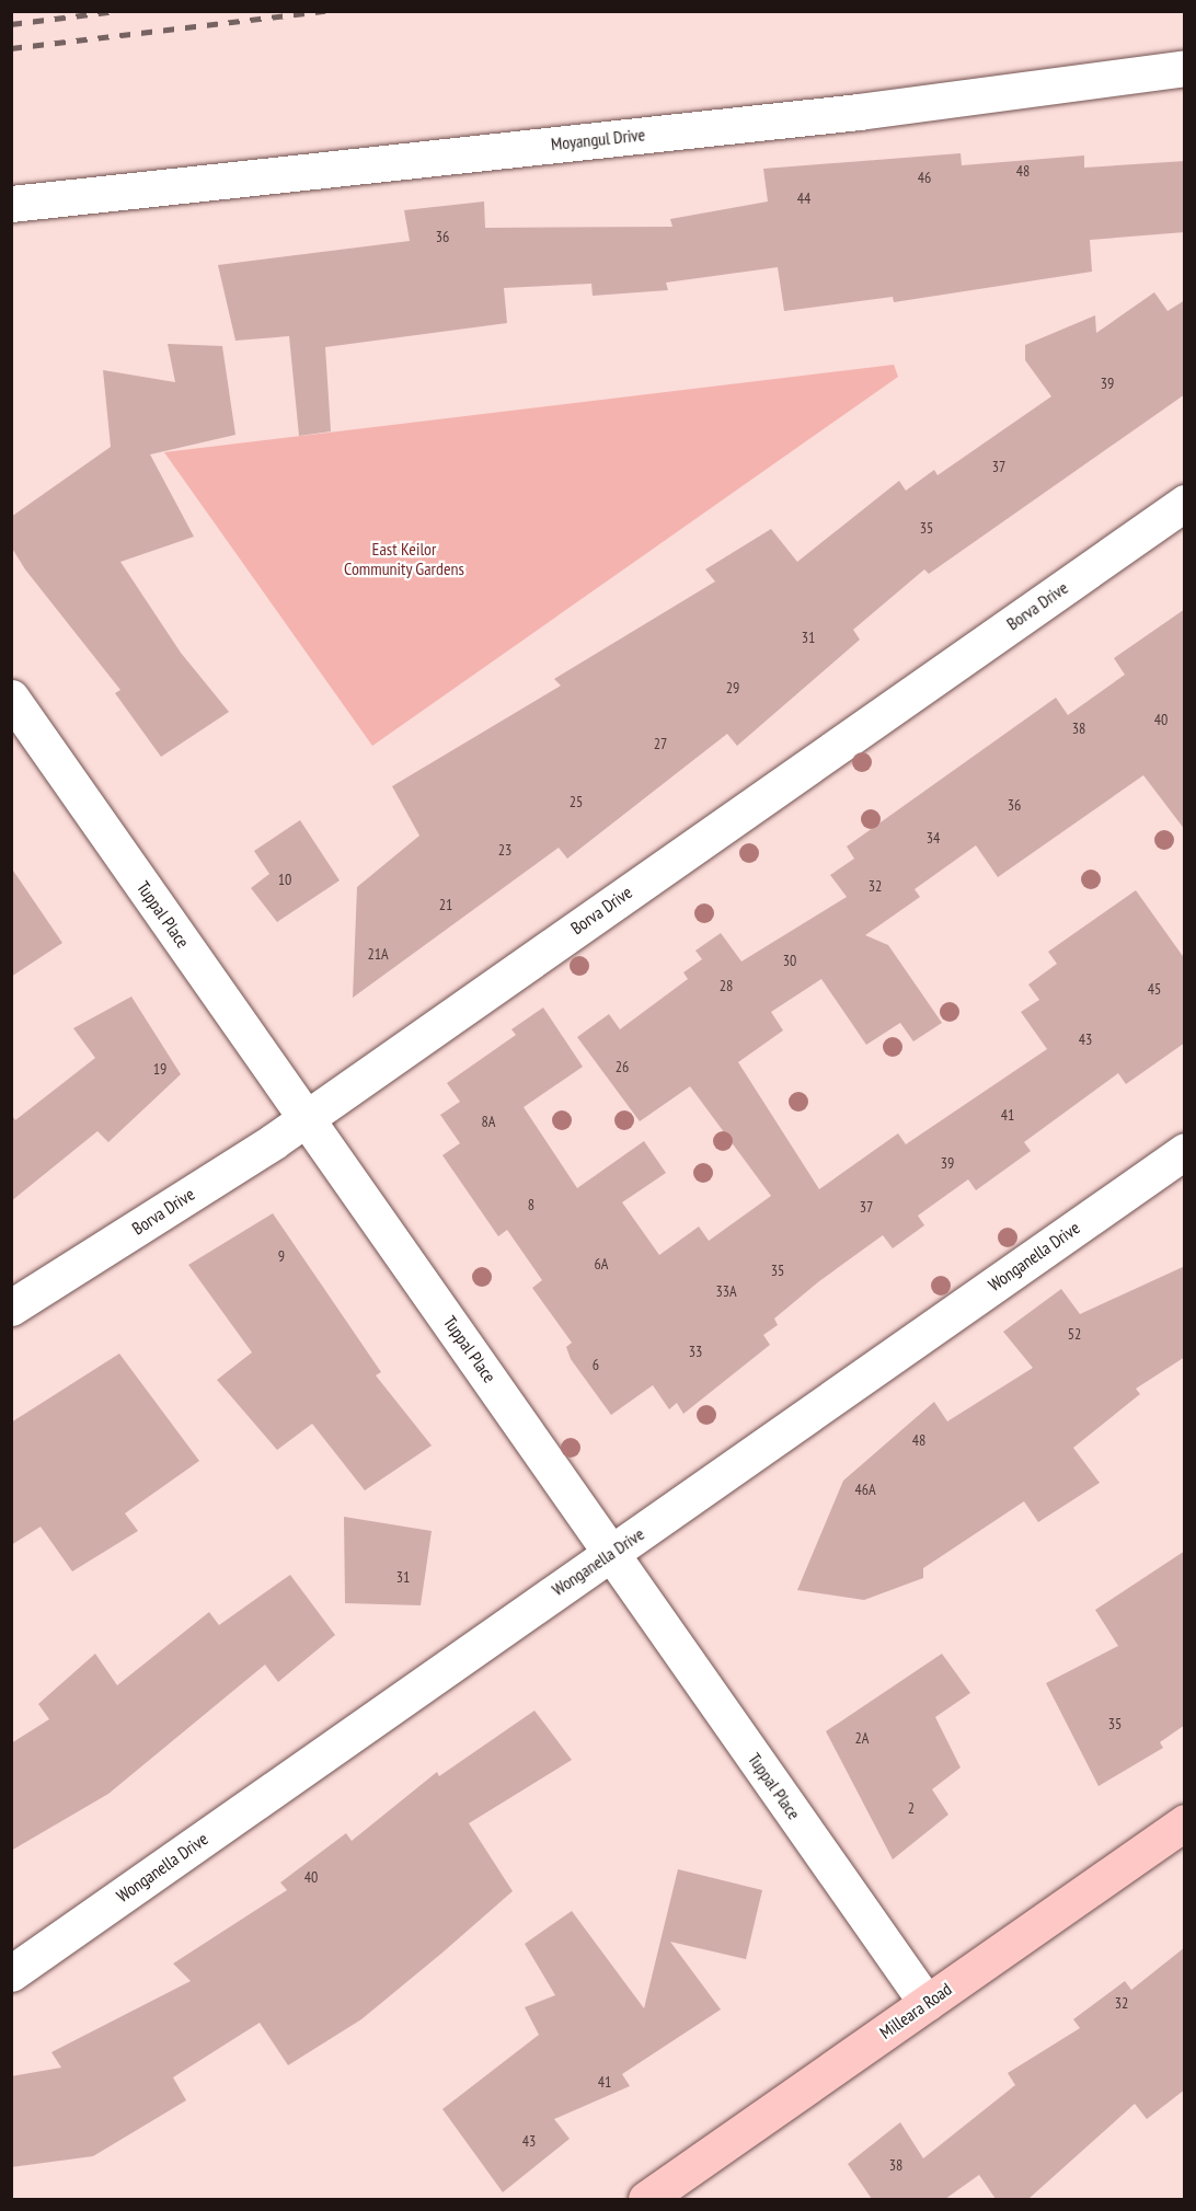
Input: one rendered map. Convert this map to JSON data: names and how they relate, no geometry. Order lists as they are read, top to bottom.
{
  "streets": {
    "main road": ["Milleara Road"],
    "street": [
      "Moyangul Drive",
      "Borva Drive",
      "Tuppal Place",
      "Wonganella Drive"
    ]
  },
  "crossings": [
    ["Borva Drive", "Tuppal Place"],
    ["Tuppal Place", "Wonganella Drive"],
    ["Tuppal Place", "Milleara Road"]
  ],
  "parks": ["East Keilor Community Gardens"],
  "house_numbers": [
    "48",
    "46",
    "44",
    "36",
    "39",
    "37",
    "35",
    "31",
    "29",
    "40",
    "38",
    "27",
    "25",
    "36",
    "34",
    "23",
    "10",
    "32",
    "21",
    "21A",
    "30",
    "28",
    "45",
    "43",
    "26",
    "19",
    "41",
    "8A",
    "39",
    "8",
    "37",
    "9",
    "6A",
    "35",
    "33A",
    "52",
    "33",
    "6",
    "48",
    "46A",
    "31",
    "35",
    "2A",
    "2",
    "40",
    "32",
    "41",
    "43",
    "38"
  ]
}
